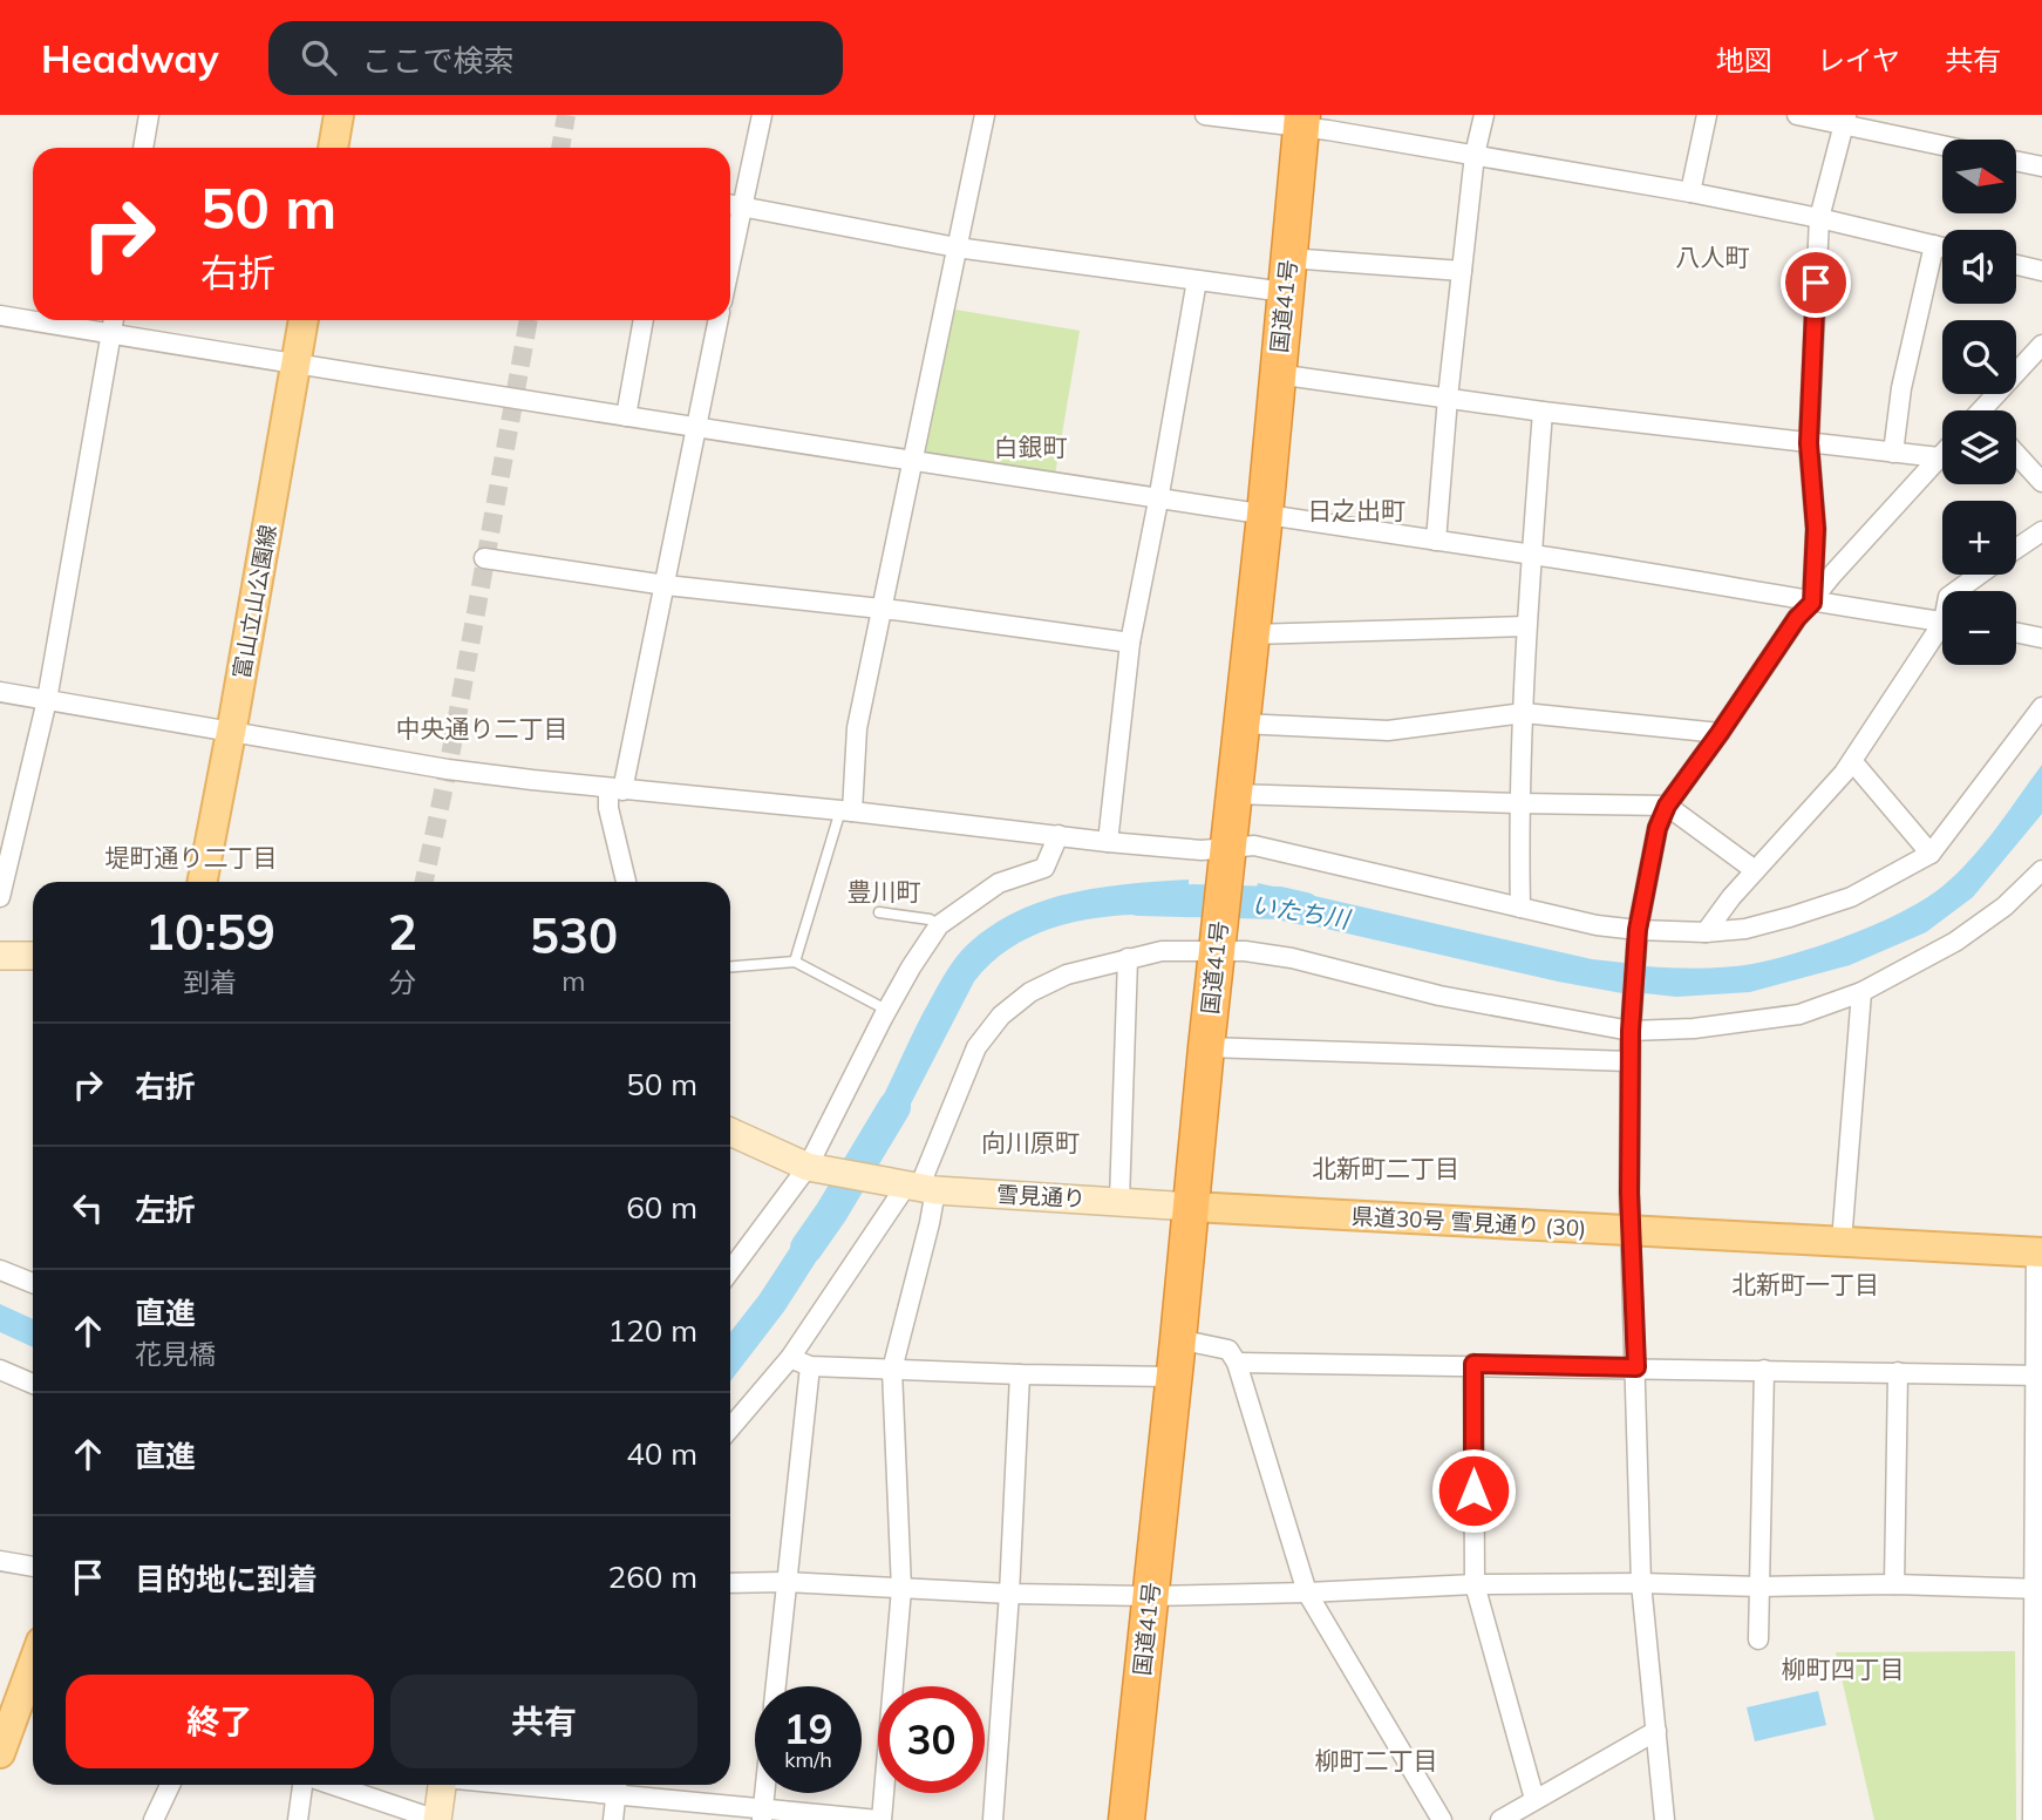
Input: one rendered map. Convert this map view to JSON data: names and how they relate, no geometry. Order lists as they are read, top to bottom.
{
  "streets": {
    "highway": ["国道41号"],
    "main road": ["富山立山公園線", "県道30号 雪見通り (30)"],
    "street": ["雪見通り"]
  },
  "crossings": [
    ["国道41号", "雪見通り"],
    ["国道41号", "県道30号 雪見通り (30)"],
    ["雪見通り", "県道30号 雪見通り (30)"]
  ],
  "districts": [
    "八人町",
    "白銀町",
    "日之出町",
    "中央通り二丁目",
    "堤町通り二丁目",
    "豊川町",
    "向川原町",
    "北新町二丁目",
    "北新町一丁目",
    "柳町四丁目",
    "柳町二丁目"
  ],
  "water": ["いたち川"],
  "north": "right",
  "page": {
    "header": "Headway",
    "search": "ここで検索",
    "nav": ["地図", "レイヤ", "共有"],
    "map_buttons": ["+", "−"],
    "turn": ["50 m", "右折"],
    "eta": [
      "10:59",
      "到着",
      "2",
      "分",
      "530",
      "m"
    ],
    "list": [
      {
        "name": "右折",
        "value": "50 m"
      },
      {
        "name": "左折",
        "value": "60 m"
      },
      {
        "name": "直進",
        "note": "花見橋",
        "value": "120 m"
      },
      {
        "name": "直進",
        "value": "40 m"
      },
      {
        "name": "目的地に到着",
        "value": "260 m"
      }
    ],
    "buttons": ["終了", "共有"],
    "speed": "19 km/h",
    "limit": "30"
  }
}
